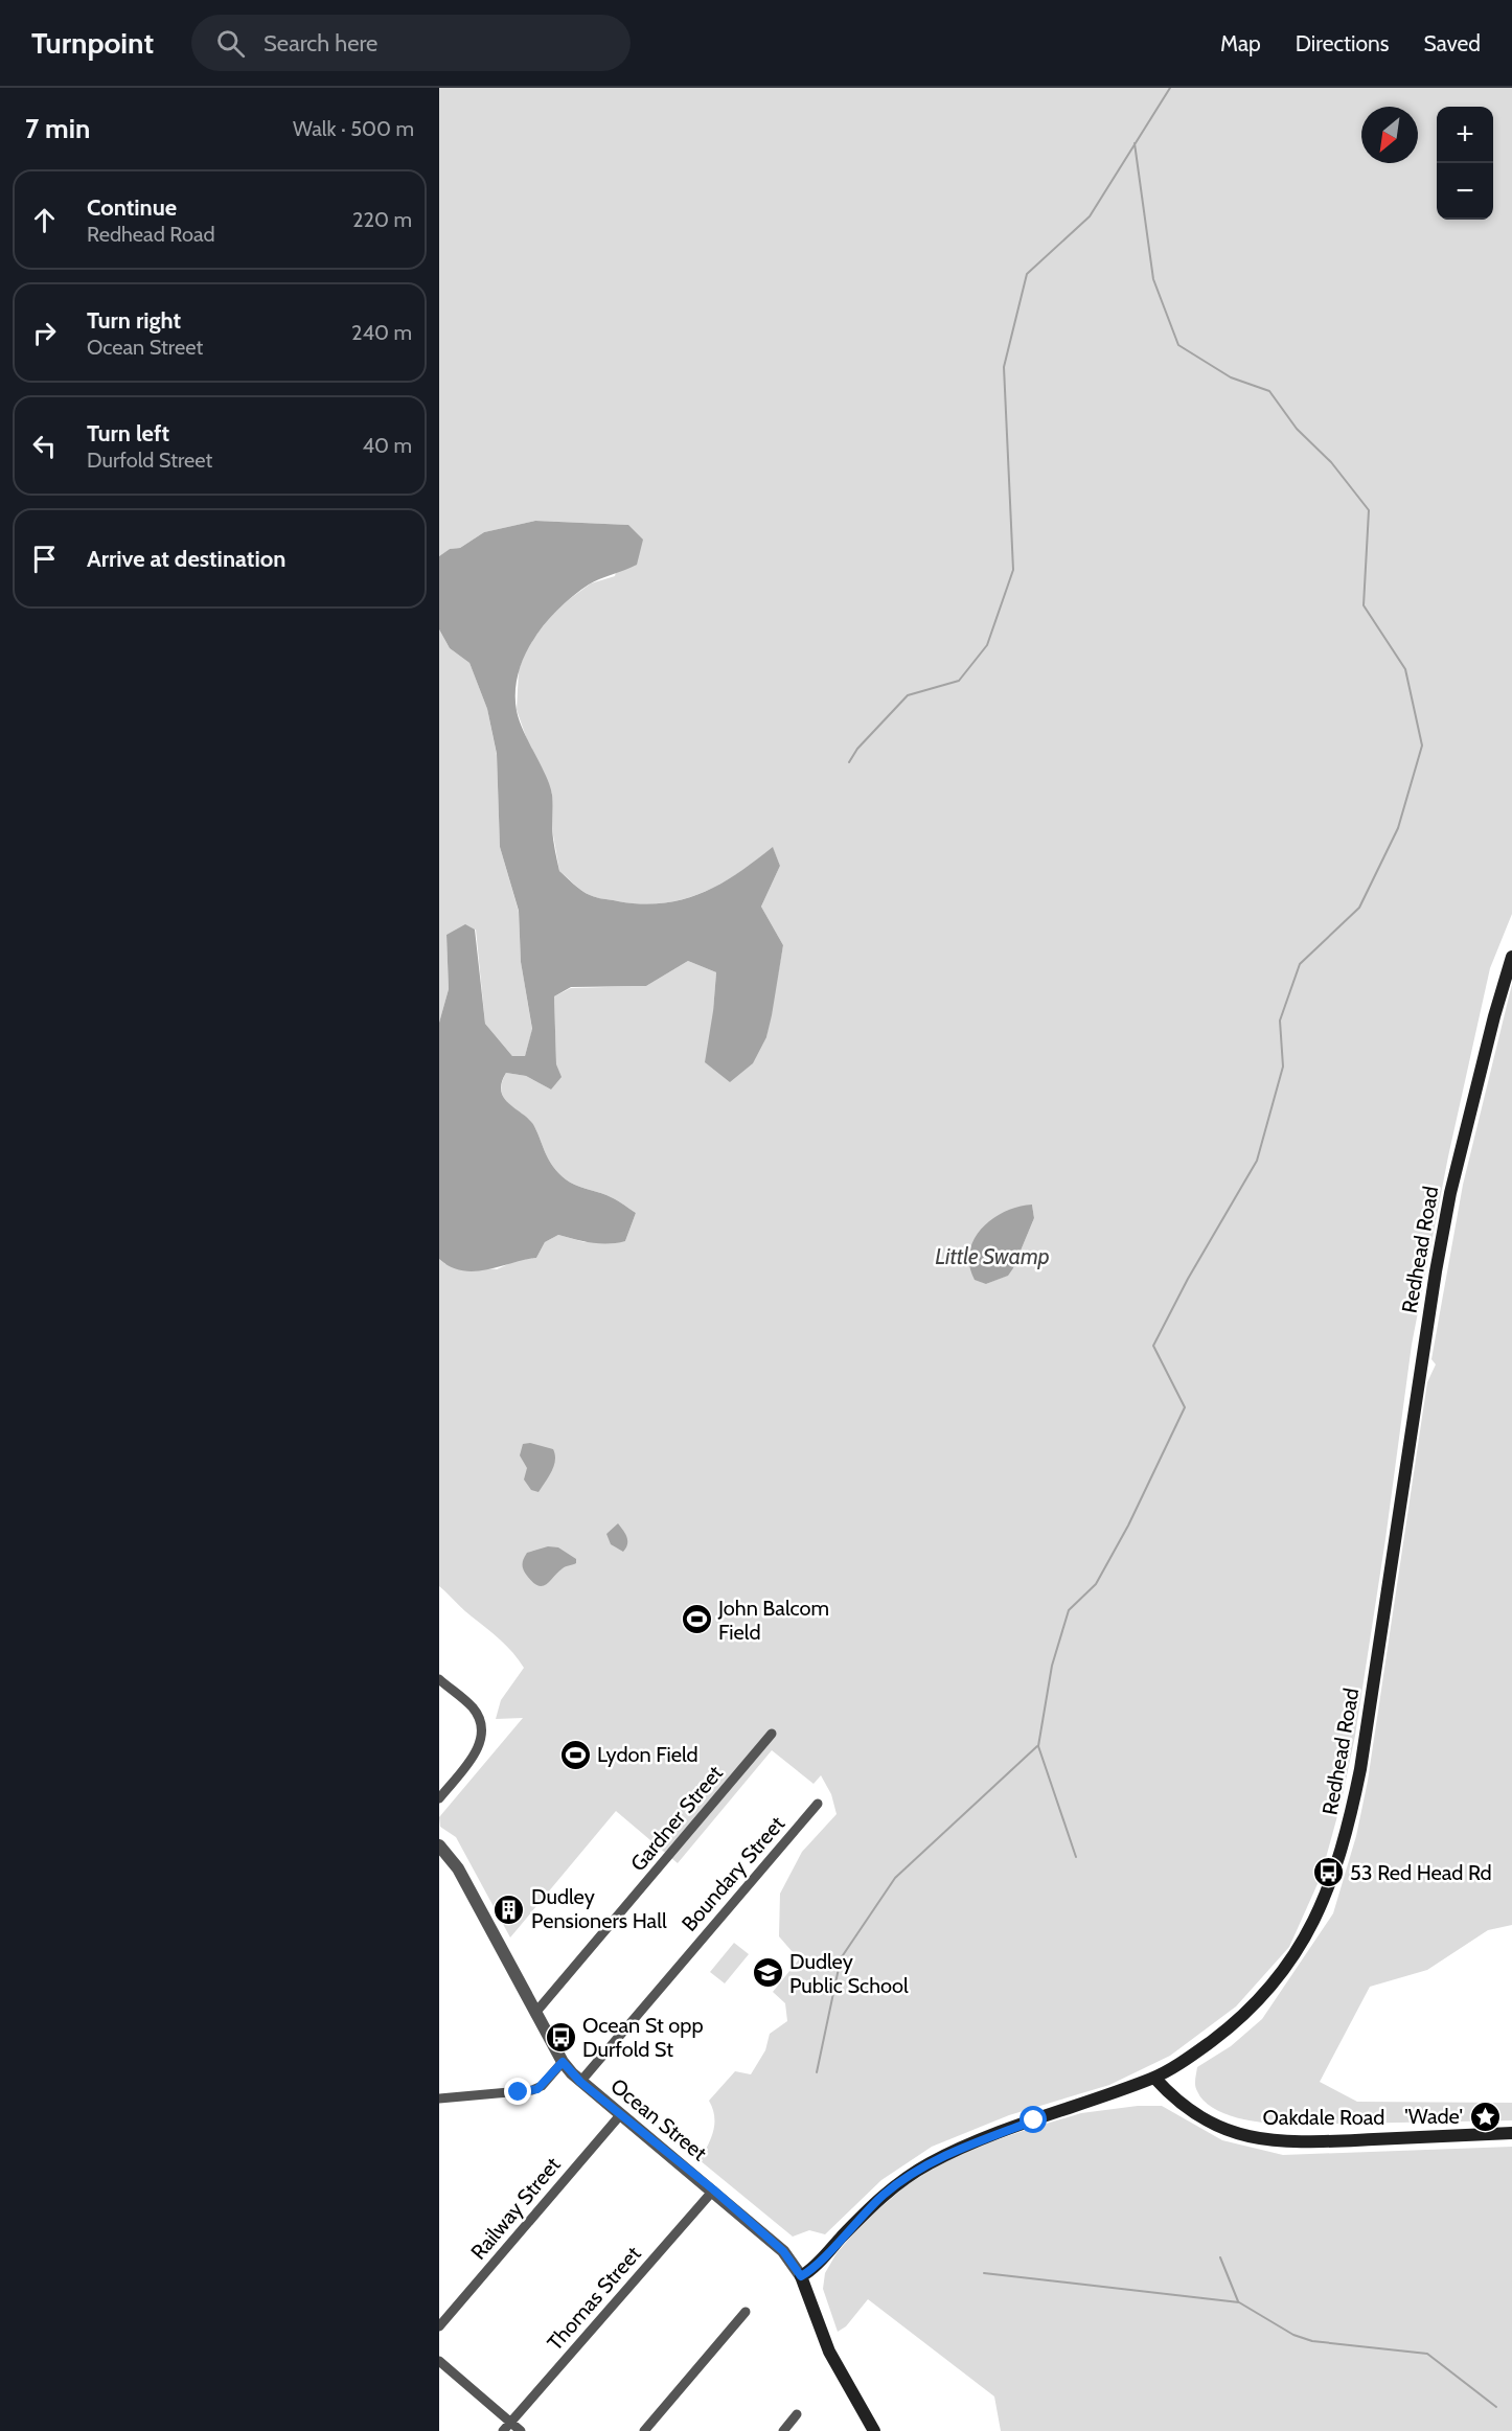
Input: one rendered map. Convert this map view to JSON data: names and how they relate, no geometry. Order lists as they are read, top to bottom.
{
  "streets": {
    "main road": ["Redhead Road", "Oakdale Road"],
    "street": [
      "Gardner Street",
      "Boundary Street",
      "Ocean Street",
      "Railway Street",
      "Thomas Street"
    ]
  },
  "crossings": [
    ["Redhead Road", "Oakdale Road"],
    ["Redhead Road", "Ocean Street"],
    ["Gardner Street", "Ocean Street"],
    ["Boundary Street", "Ocean Street"],
    ["Ocean Street", "Railway Street"],
    ["Ocean Street", "Thomas Street"]
  ],
  "water": ["Little Swamp"],
  "places": {
    "sports": ["John Balcom Field", "Lydon Field"],
    "bus stop": ["53 Red Head Rd", "Ocean St opp Durfold St"],
    "building": ["Dudley Pensioners Hall"],
    "school or university": ["Dudley Public School"],
    "place": ["'Wade'"]
  },
  "north": "bottom left",
  "page": {
    "header": "Turnpoint",
    "search": "Search here",
    "nav": ["Map", "Directions", "Saved"],
    "heading": ["7 min", "Walk · 500 m"],
    "map_buttons": ["+", "−"],
    "list": [
      ["Continue", "Redhead Road", "220 m"],
      ["Turn right", "Ocean Street", "240 m"],
      ["Turn left", "Durfold Street", "40 m"],
      "Arrive at destination"
    ]
  }
}
